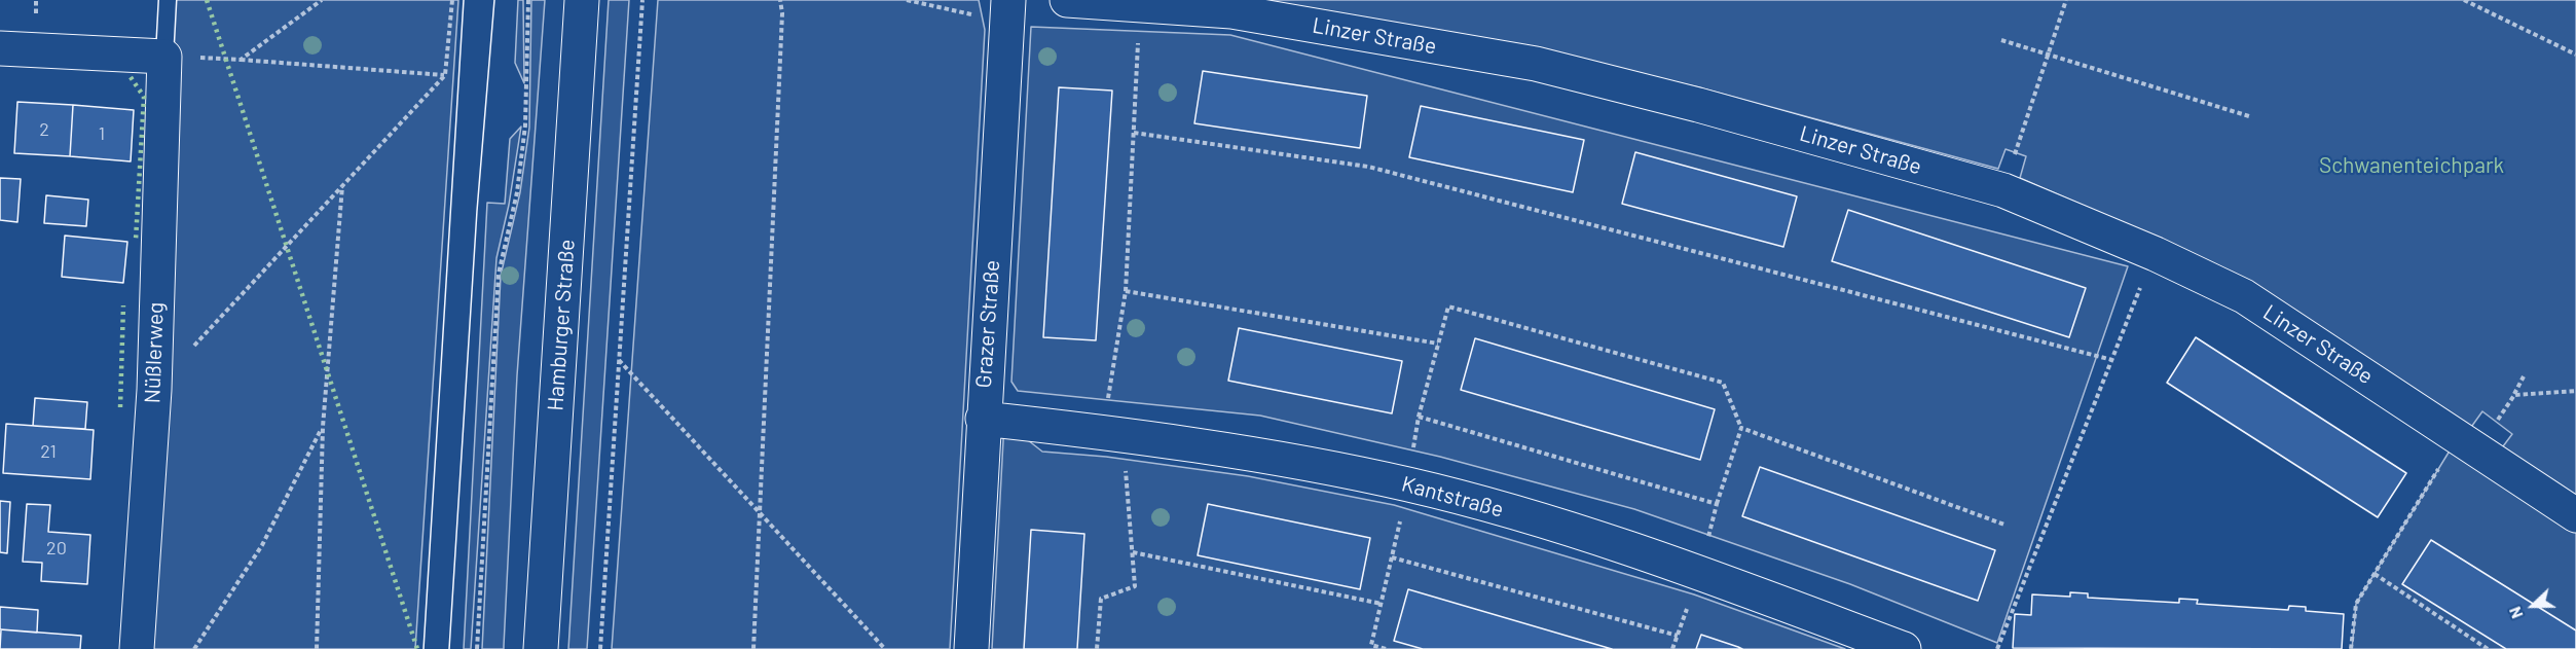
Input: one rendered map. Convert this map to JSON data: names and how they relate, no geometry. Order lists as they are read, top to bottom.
{
  "streets": {
    "street": [
      "Linzer Straße",
      "Grazer Straße",
      "Hamburger Straße",
      "Nüßlerweg",
      "Kantstraße"
    ]
  },
  "crossings": [
    ["Grazer Straße", "Kantstraße"]
  ],
  "parks": ["Schwanenteichpark"],
  "house_numbers": [
    "2",
    "1",
    "21",
    "20"
  ],
  "north": "left"
}
